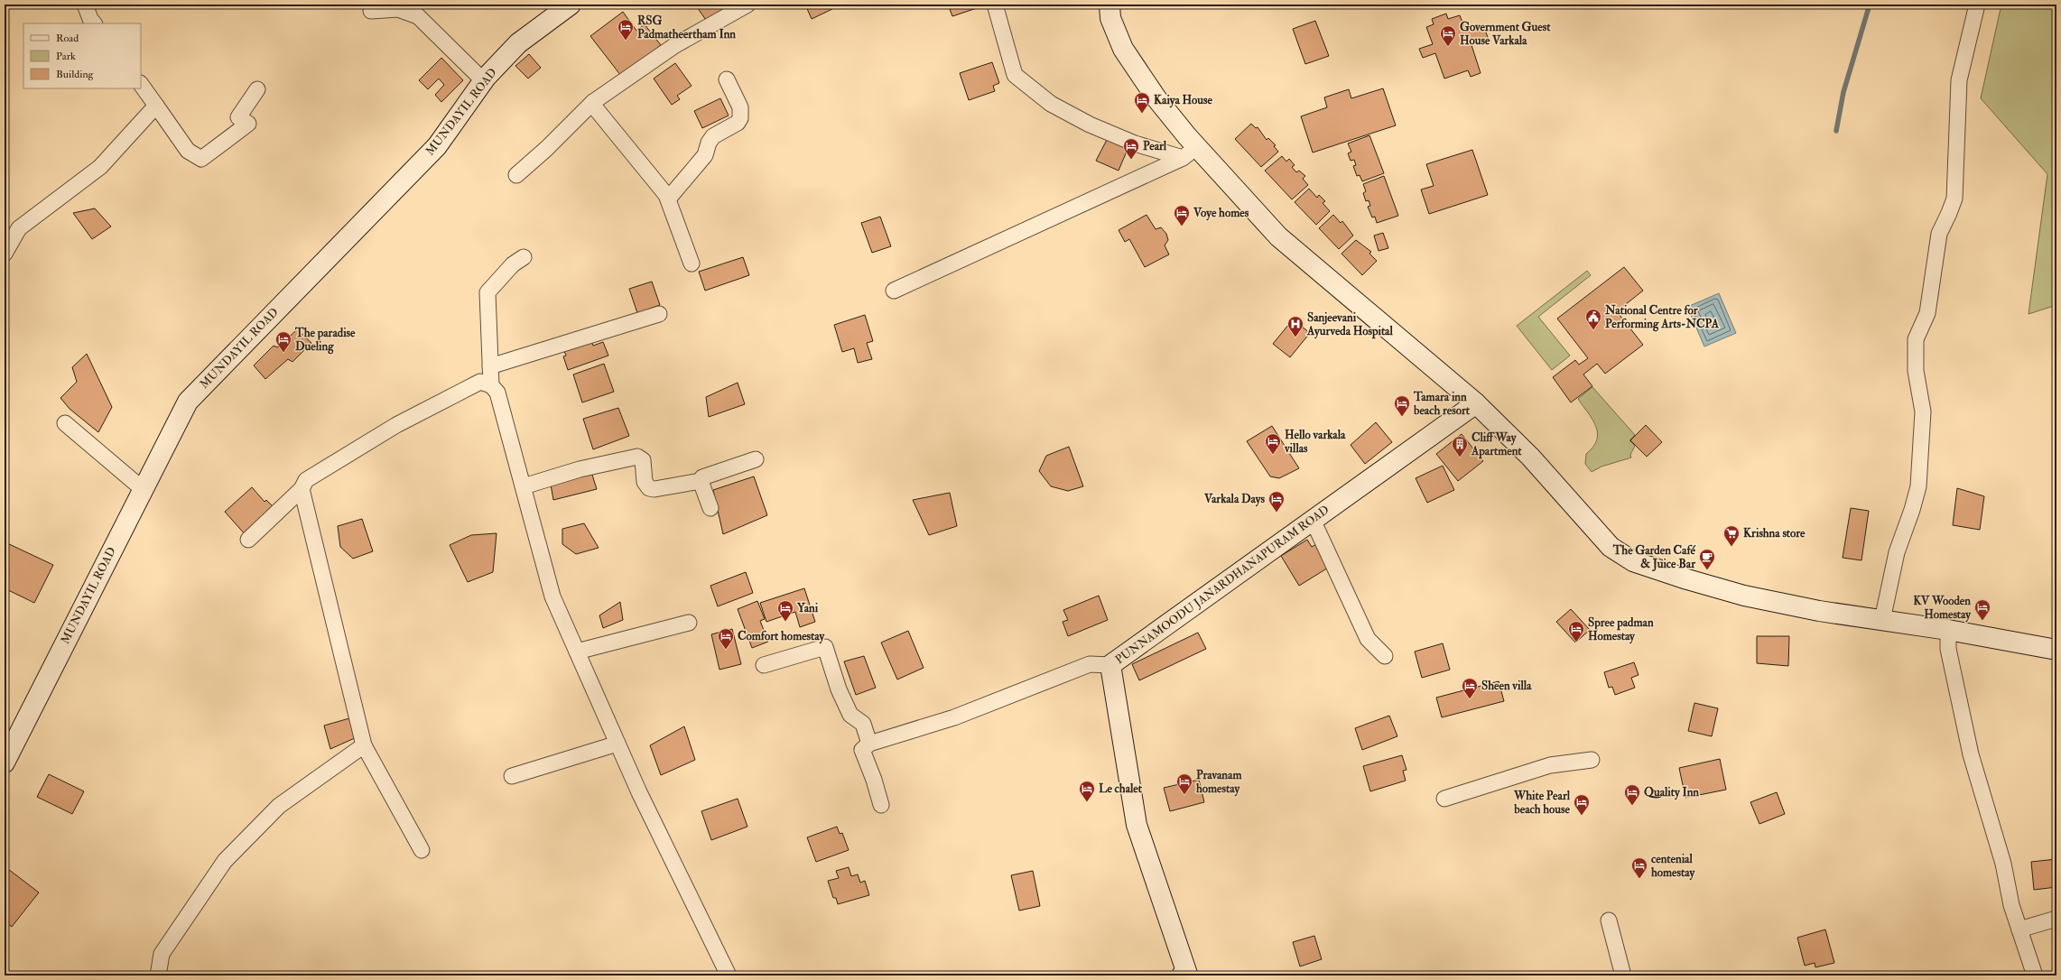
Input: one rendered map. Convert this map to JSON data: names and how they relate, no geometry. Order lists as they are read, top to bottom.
{
  "streets": {
    "main road": ["MUNDAYIL ROAD", "PUNNAMOODU JANARDHANAPURAM ROAD"]
  },
  "places": {
    "hotel": [
      "RSG Padmatheertham Inn",
      "Government Guest House Varkala",
      "Kaiya House",
      "Pearl",
      "Voye homes",
      "The paradise Dueling",
      "Tamara inn beach resort",
      "Hello varkala villas",
      "Varkala Days",
      "KV Wooden Homestay",
      "Yani",
      "Spree padman Homestay",
      "Comfort homestay",
      "Sheen villa",
      "Pravanam homestay",
      "Le chalet",
      "Quality Inn",
      "White Pearl beach house",
      "centenial homestay"
    ],
    "public building": ["National Centre for Performing Arts-NCPA"],
    "hospital": ["Sanjeevani Ayurveda Hospital"],
    "building": ["Cliff Way Apartment"],
    "supermarket": ["Krishna store"],
    "cafe": ["The Garden Café & Juice Bar"]
  },
  "legend": ["Road", "Park", "Building"]
}
